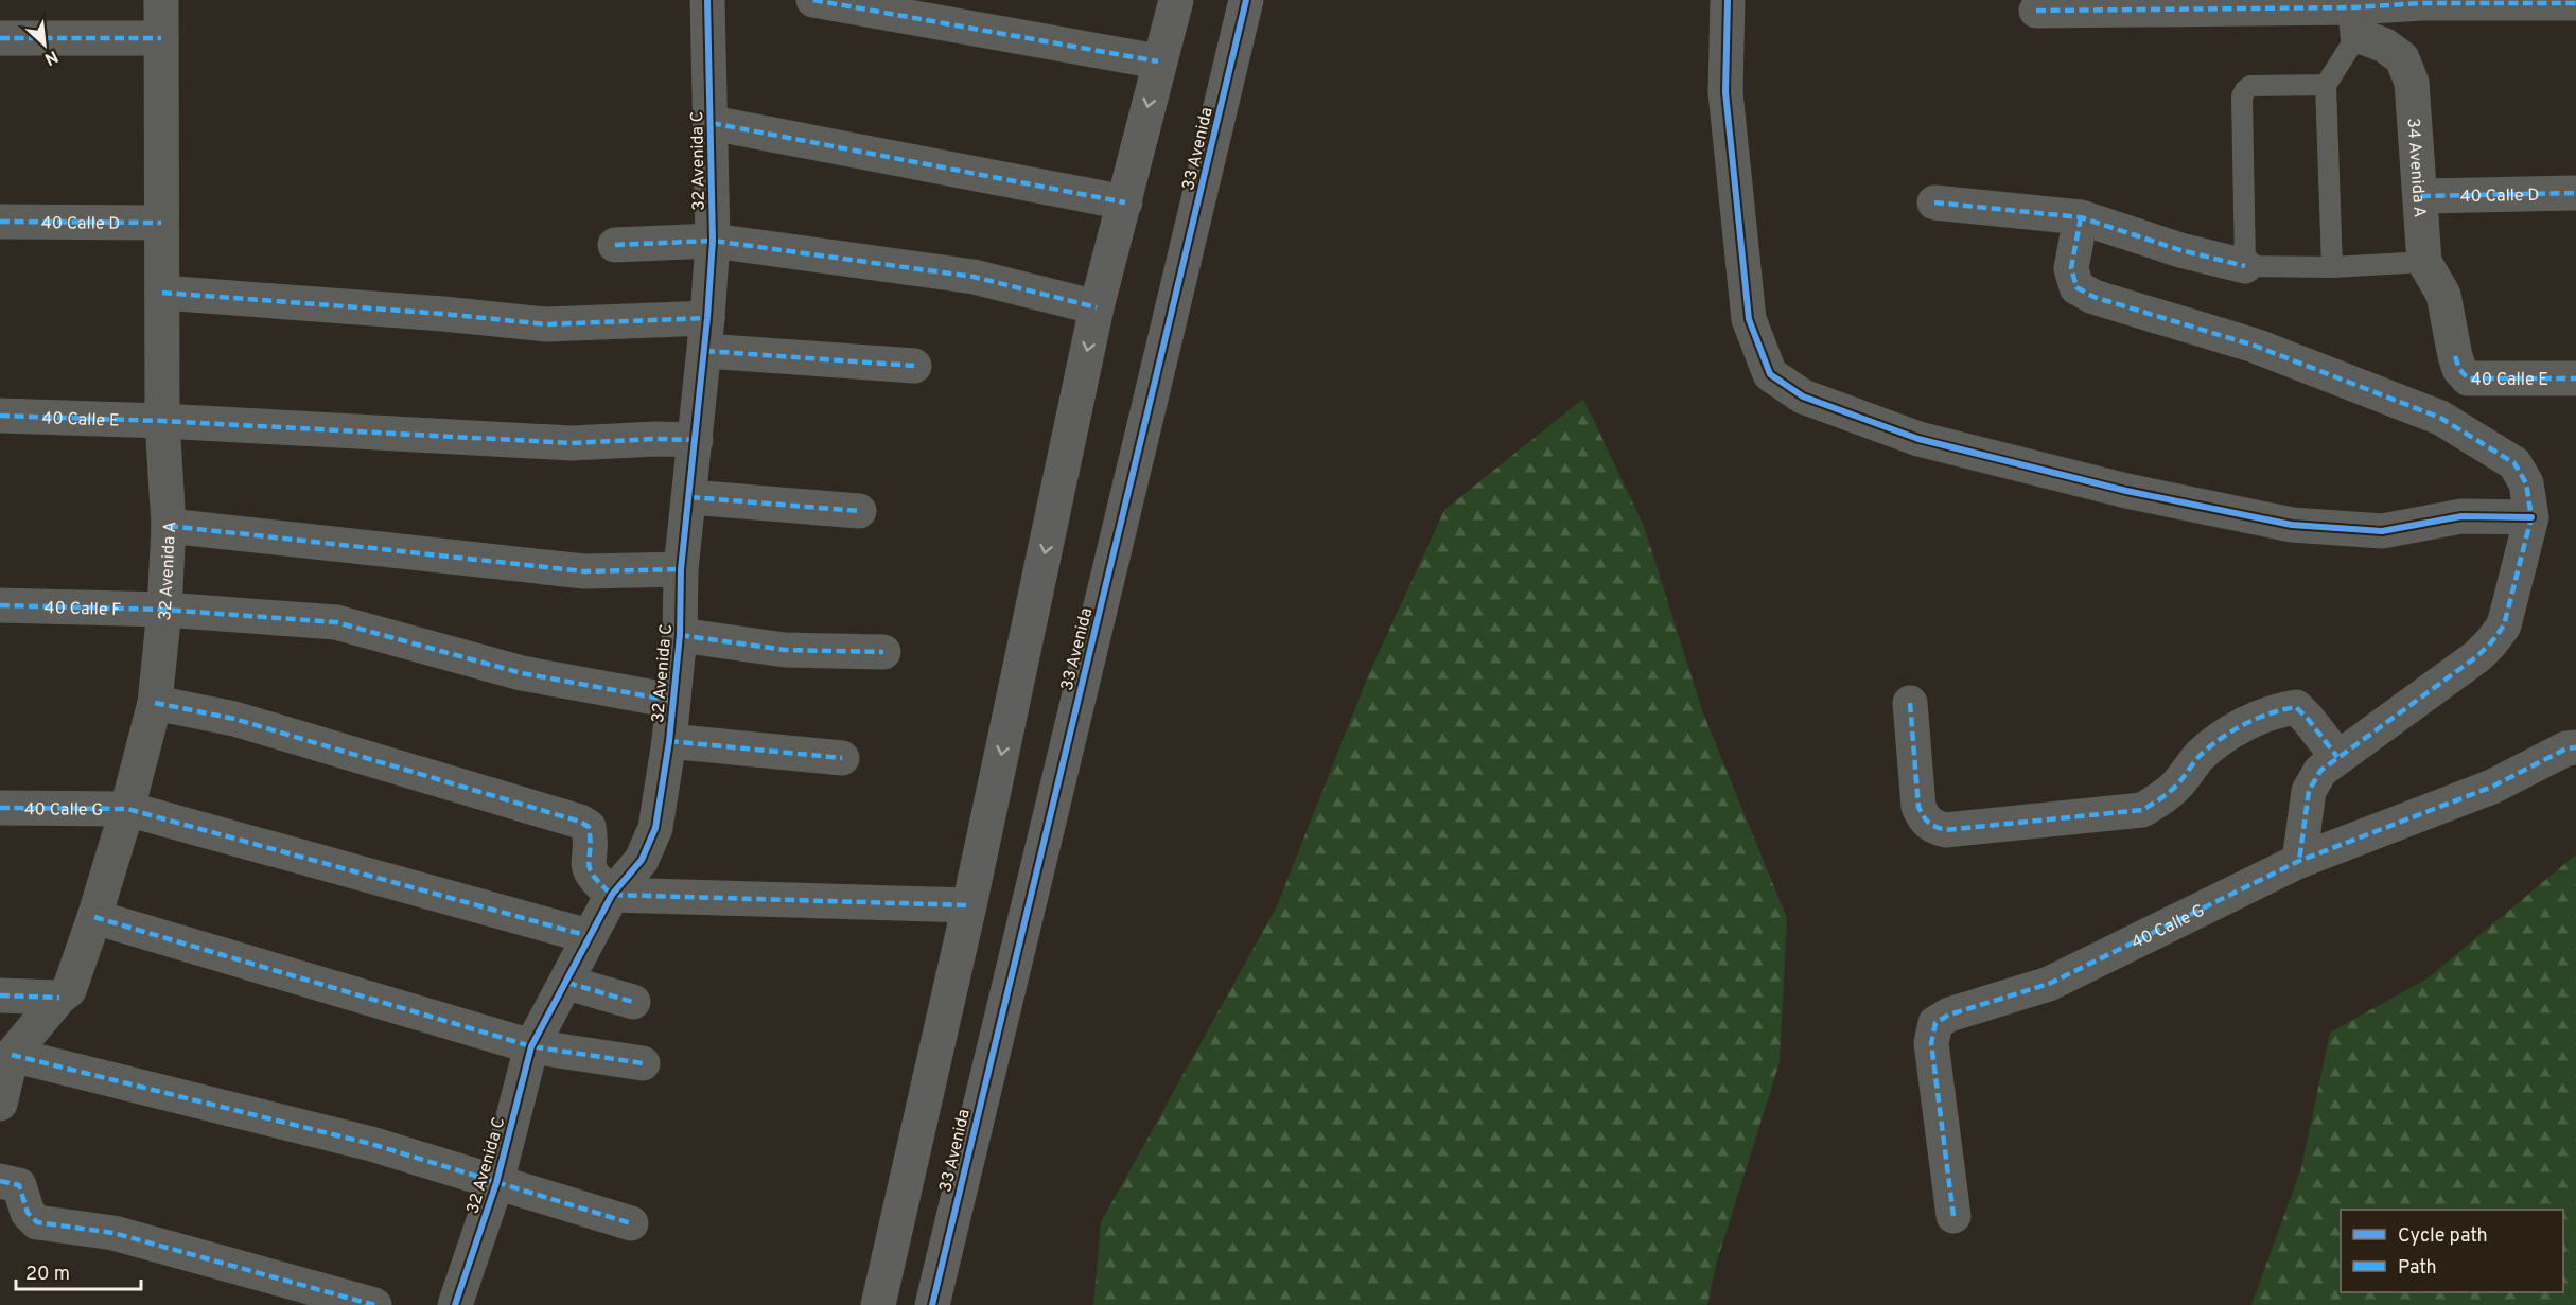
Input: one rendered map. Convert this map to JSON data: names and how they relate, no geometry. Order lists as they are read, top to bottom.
{
  "streets": {
    "street": [
      "33 Avenida",
      "32 Avenida C",
      "34 Avenida A",
      "40 Calle D",
      "40 Calle E",
      "32 Avenida A",
      "40 Calle F",
      "40 Calle G"
    ]
  },
  "crossings": [
    ["32 Avenida C", "40 Calle E"],
    ["32 Avenida C", "40 Calle F"],
    ["32 Avenida C", "40 Calle G"],
    ["34 Avenida A", "40 Calle D"],
    ["34 Avenida A", "40 Calle E"],
    ["40 Calle D", "32 Avenida A"],
    ["40 Calle E", "32 Avenida A"],
    ["32 Avenida A", "40 Calle F"],
    ["32 Avenida A", "40 Calle G"]
  ],
  "legend": ["Cycle path", "Path"],
  "scale_bar": "20 m",
  "north": "bottom right"
}
